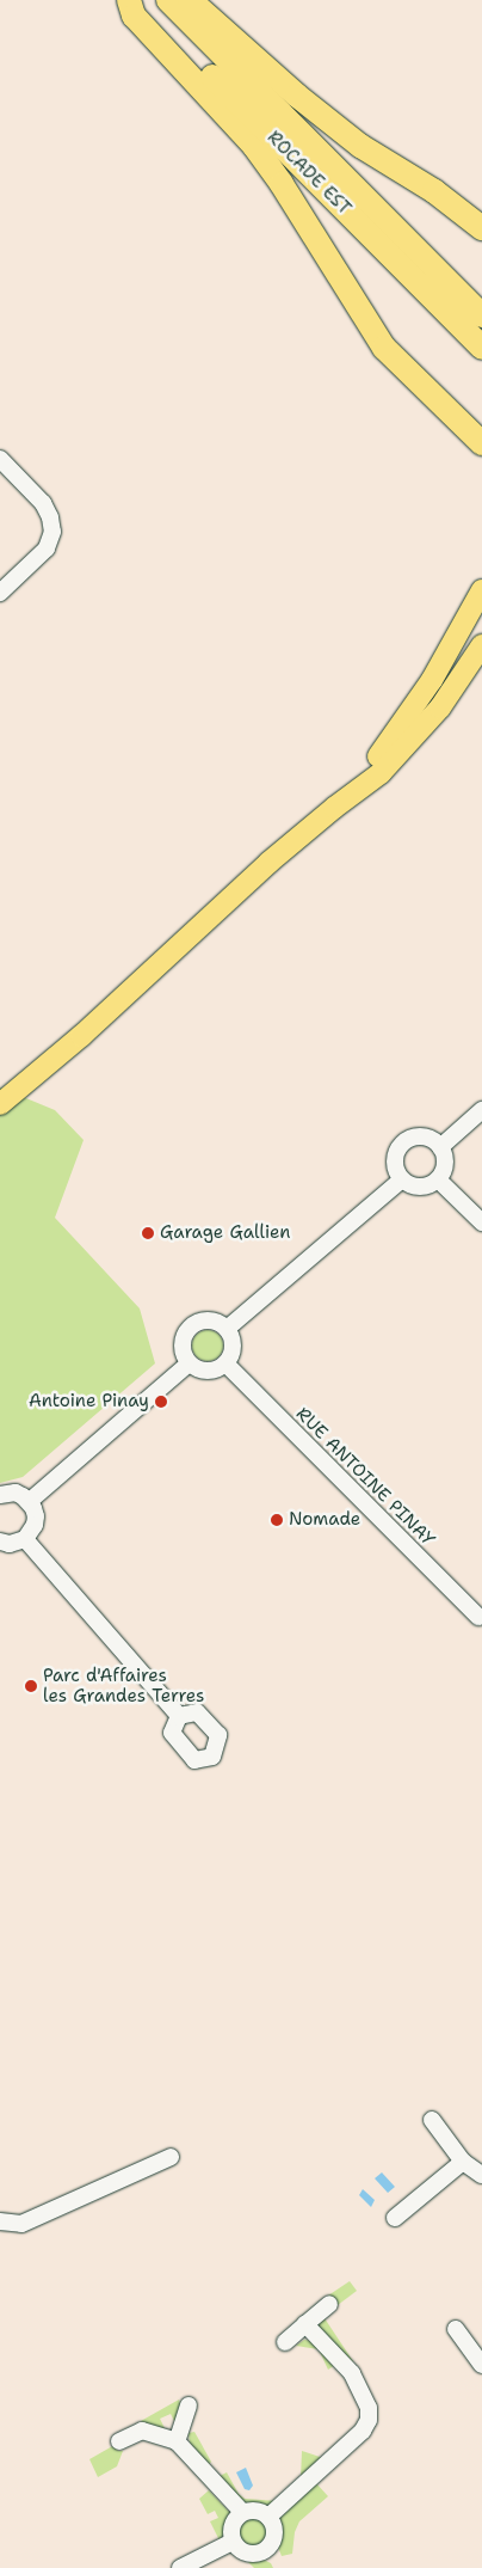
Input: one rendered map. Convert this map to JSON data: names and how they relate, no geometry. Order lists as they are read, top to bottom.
{
  "streets": {
    "highway": ["ROCADE EST"],
    "street": ["RUE ANTOINE PINAY"]
  },
  "places": [
    "Garage Gallien",
    "Antoine Pinay",
    "Nomade",
    "Parc d'Affaires les Grandes Terres"
  ]
}
